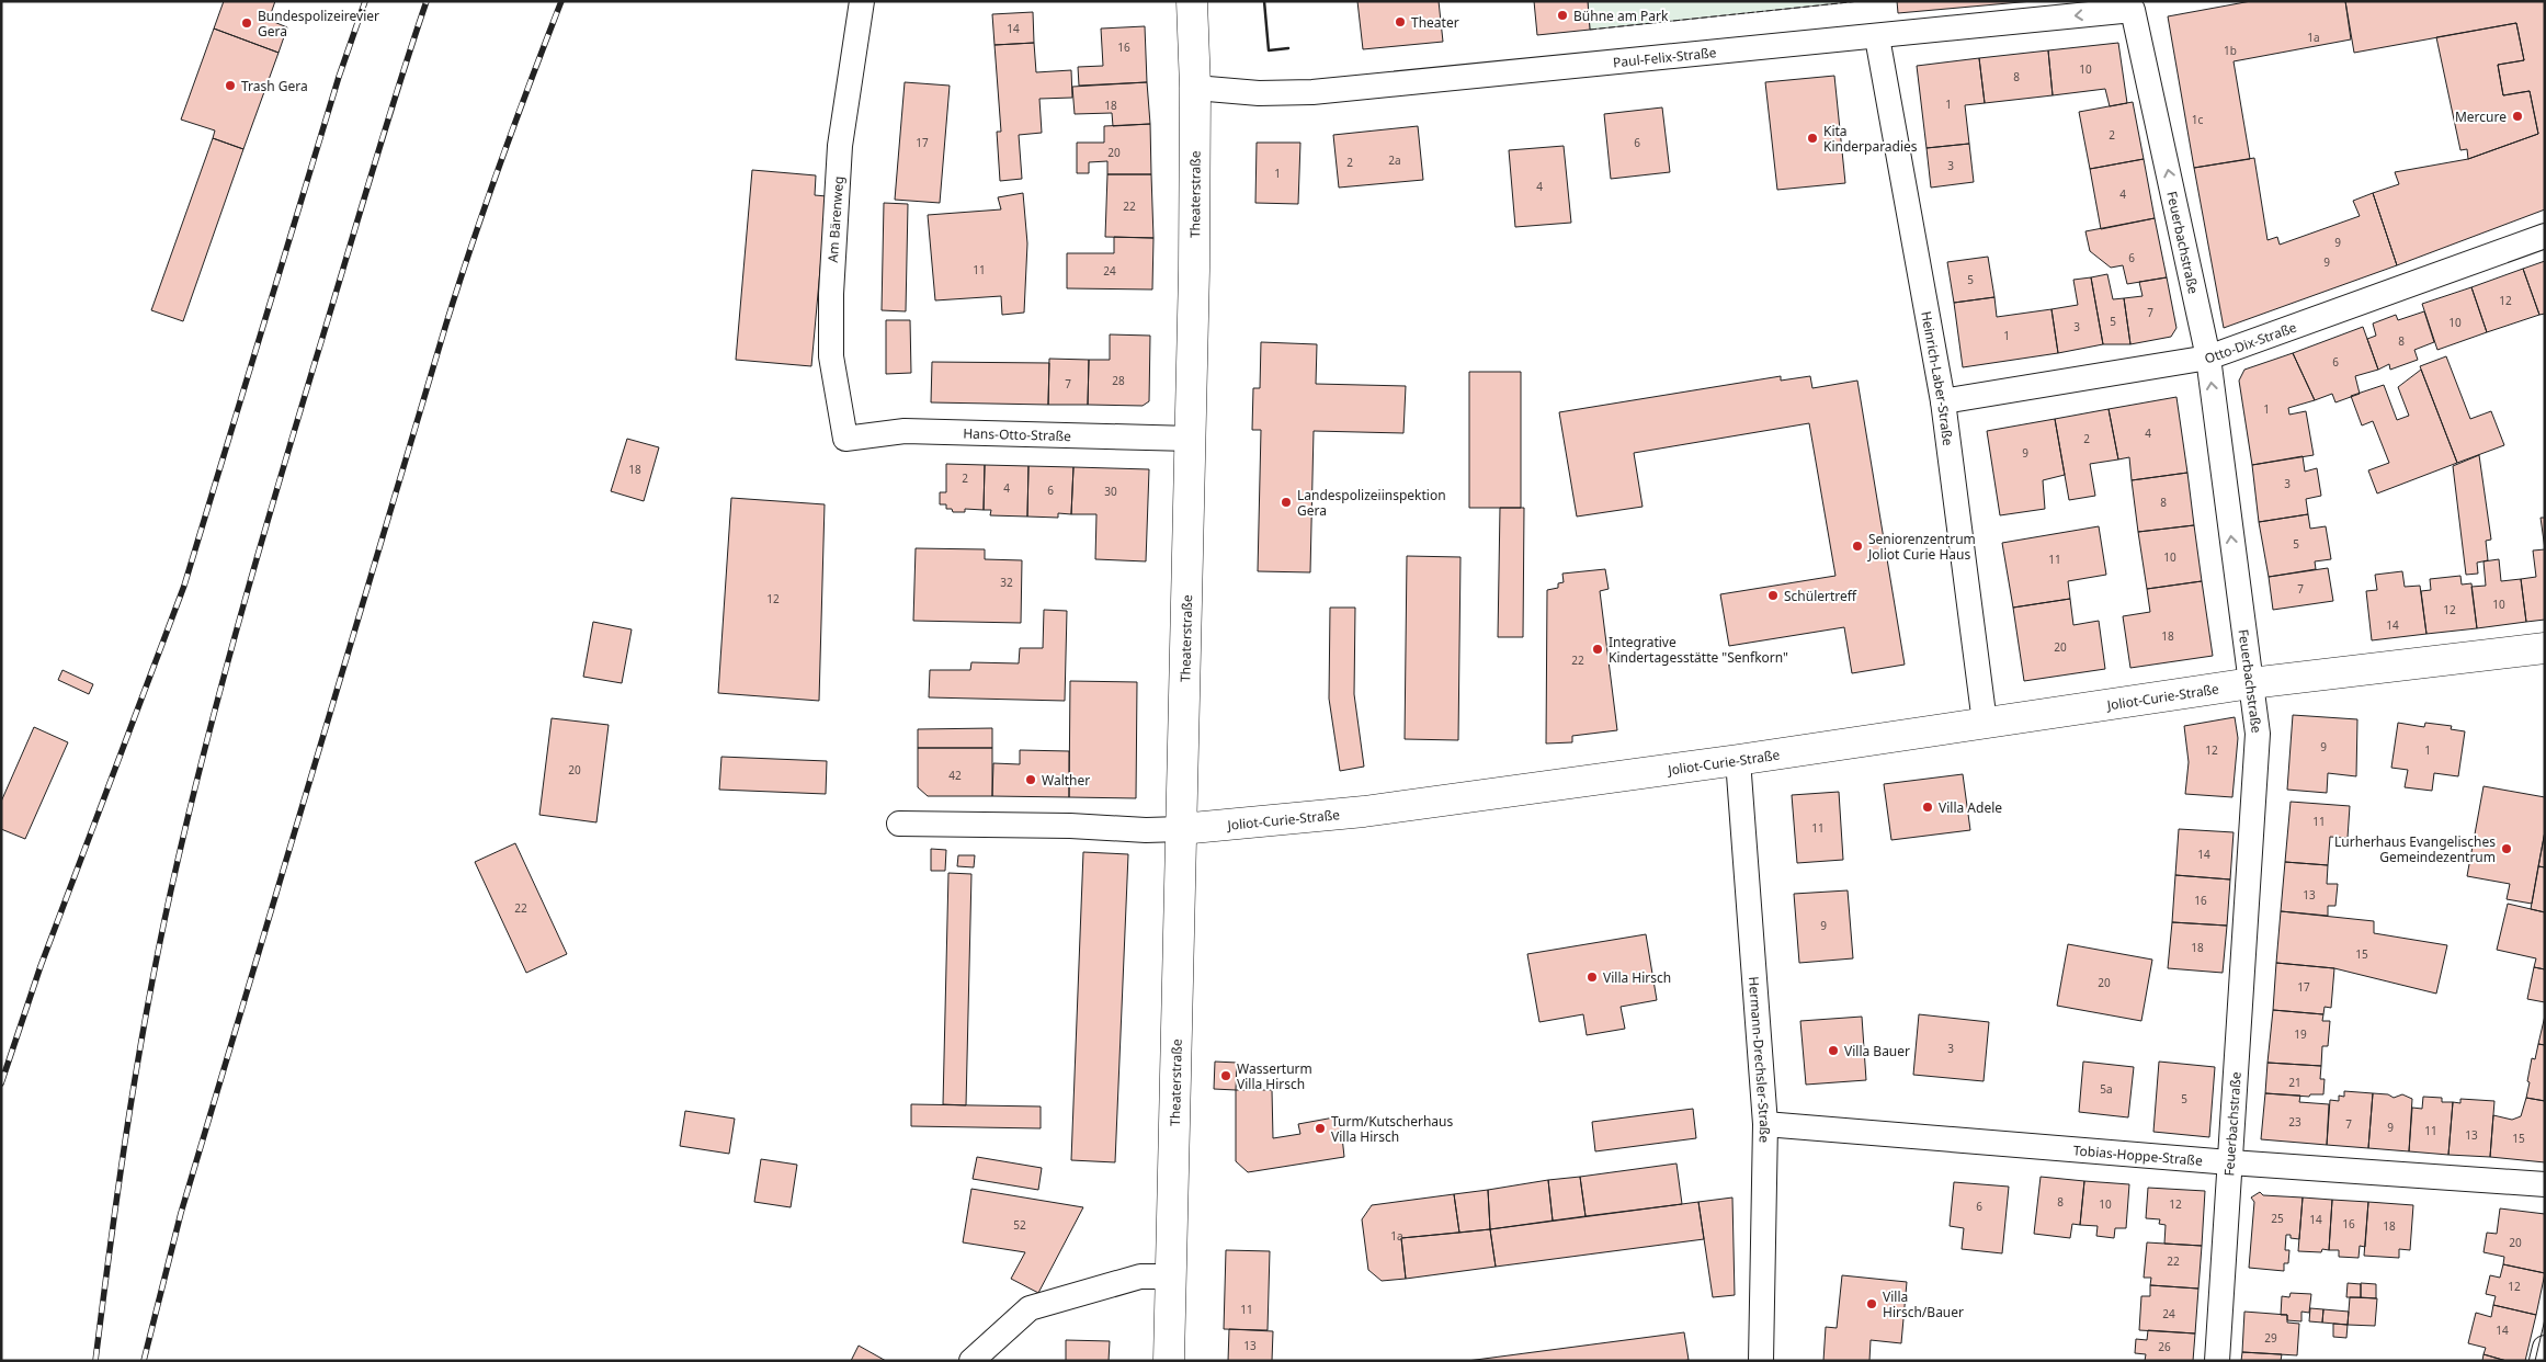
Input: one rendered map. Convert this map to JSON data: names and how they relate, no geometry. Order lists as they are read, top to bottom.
{
  "streets": {
    "main road": ["Theaterstraße", "Joliot-Curie-Straße"],
    "street": [
      "Paul-Felix-Straße",
      "Am Bärenweg",
      "Feuerbachstraße",
      "Otto-Dix-Straße",
      "Heinrich-Laber-Straße",
      "Hans-Otto-Straße",
      "Hermann-Drechsler-Straße",
      "Tobias-Hoppe-Straße"
    ]
  },
  "crossings": [
    ["Paul-Felix-Straße", "Theaterstraße"],
    ["Paul-Felix-Straße", "Feuerbachstraße"],
    ["Paul-Felix-Straße", "Heinrich-Laber-Straße"],
    ["Theaterstraße", "Hans-Otto-Straße"],
    ["Theaterstraße", "Joliot-Curie-Straße"],
    ["Am Bärenweg", "Hans-Otto-Straße"],
    ["Feuerbachstraße", "Otto-Dix-Straße"],
    ["Feuerbachstraße", "Joliot-Curie-Straße"],
    ["Feuerbachstraße", "Tobias-Hoppe-Straße"],
    ["Otto-Dix-Straße", "Heinrich-Laber-Straße"],
    ["Heinrich-Laber-Straße", "Joliot-Curie-Straße"],
    ["Joliot-Curie-Straße", "Hermann-Drechsler-Straße"],
    ["Hermann-Drechsler-Straße", "Tobias-Hoppe-Straße"]
  ],
  "one_way": ["Feuerbachstraße"],
  "places": [
    "Bühne am Park",
    "Theater",
    "Bundespolizeirevier Gera",
    "Trash Gera",
    "Mercure",
    "Kita Kinderparadies",
    "Landespolizeiinspektion Gera",
    "Seniorenzentrum Joliot Curie Haus",
    "Schülertreff",
    "Integrative Kindertagesstätte \"Senfkorn\"",
    "Walther",
    "Villa Adele",
    "Lurherhaus Evangelisches Gemeindezentrum",
    "Villa Hirsch",
    "Villa Bauer",
    "Wasserturm Villa Hirsch",
    "Turm/Kutscherhaus Villa Hirsch",
    "Villa Hirsch/Bauer"
  ],
  "house_numbers": [
    "14",
    "1a",
    "16",
    "1b",
    "10",
    "8",
    "1",
    "18",
    "1c",
    "2",
    "17",
    "6",
    "20",
    "2a",
    "2",
    "3",
    "1",
    "4",
    "4",
    "22",
    "9",
    "6",
    "9",
    "11",
    "24",
    "5",
    "12",
    "7",
    "5",
    "10",
    "3",
    "1",
    "8",
    "6",
    "28",
    "7",
    "1",
    "4",
    "2",
    "9",
    "18",
    "2",
    "3",
    "4",
    "6",
    "30",
    "8",
    "5",
    "10",
    "11",
    "32",
    "7",
    "12",
    "10",
    "12",
    "14",
    "18",
    "20",
    "22",
    "9",
    "12",
    "1",
    "20",
    "42",
    "11",
    "11",
    "14",
    "13",
    "16",
    "22",
    "9",
    "18",
    "15",
    "20",
    "17",
    "19",
    "3",
    "21",
    "5a",
    "5",
    "23",
    "7",
    "9",
    "11",
    "13",
    "15",
    "8",
    "10",
    "12",
    "6",
    "25",
    "14",
    "16",
    "52",
    "18",
    "1a",
    "20",
    "22",
    "12",
    "11",
    "24",
    "14",
    "29",
    "13",
    "26"
  ]
}
